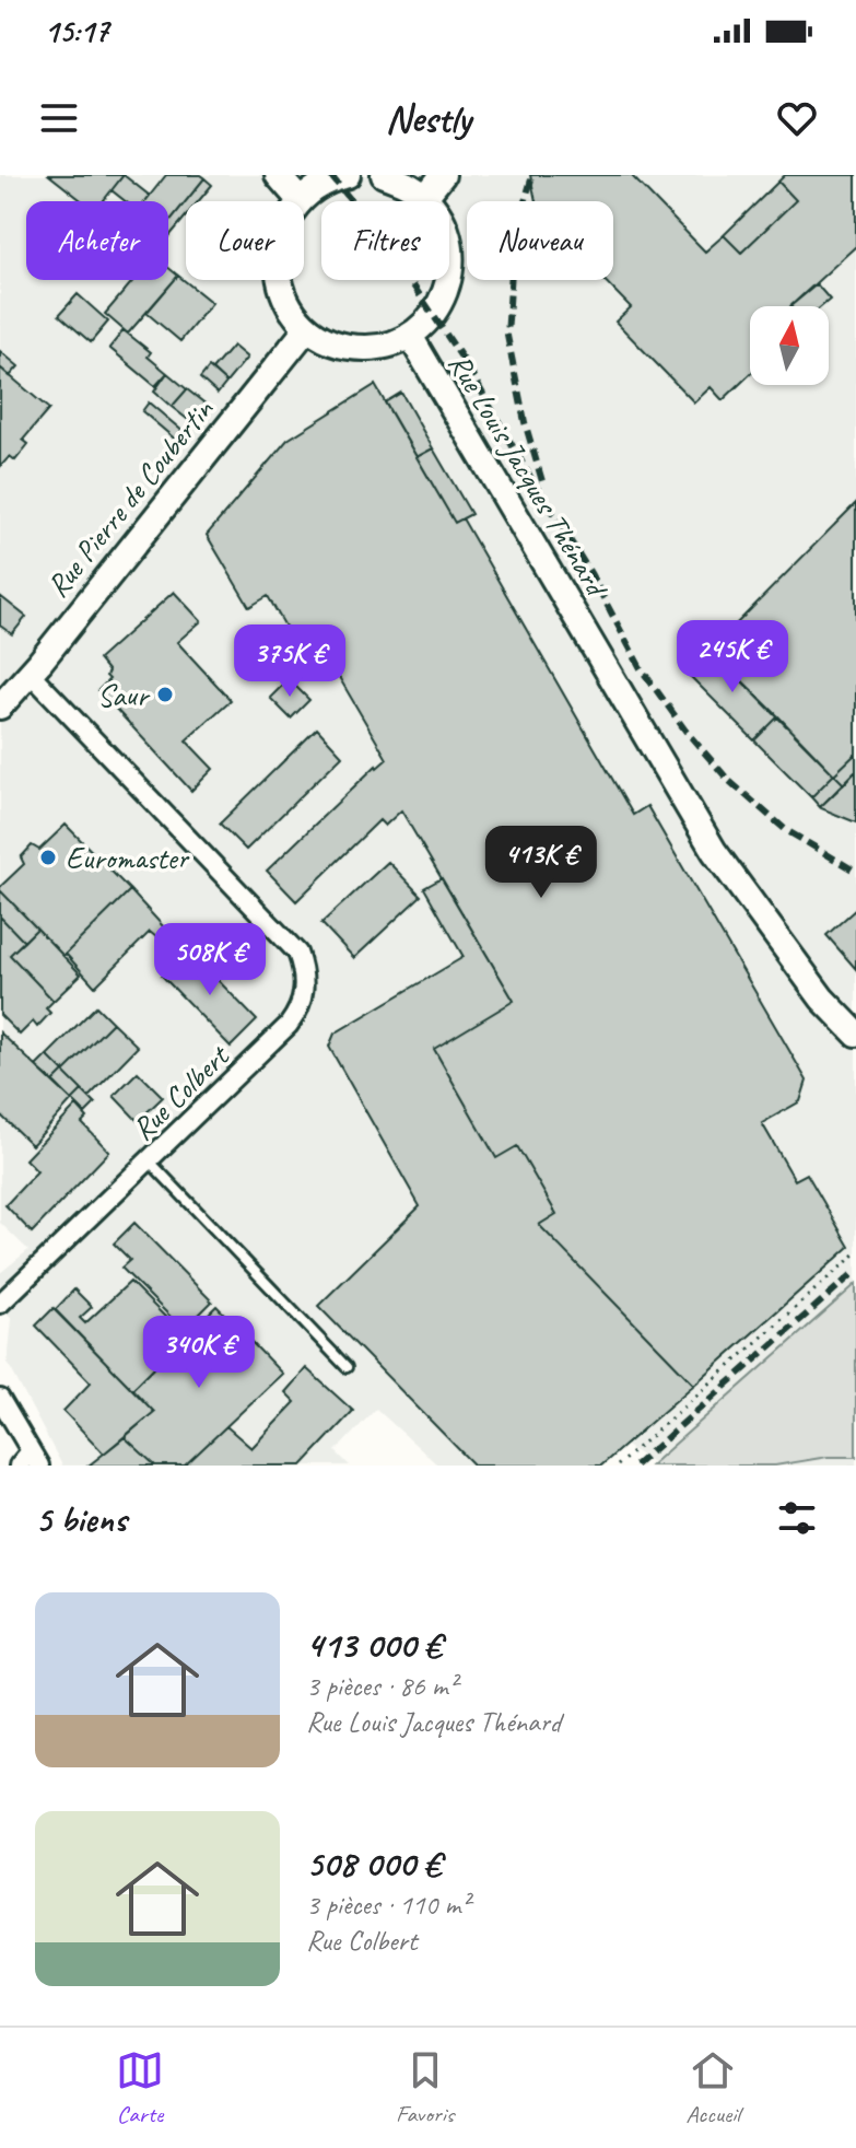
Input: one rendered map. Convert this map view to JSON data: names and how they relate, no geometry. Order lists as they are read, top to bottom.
{
  "streets": {
    "main road": ["Rue Louis Jacques Thénard", "Rue Pierre de Coubertin"],
    "street": ["Rue Colbert"]
  },
  "crossings": [
    ["Rue Pierre de Coubertin", "Rue Colbert"]
  ],
  "places": ["Saur", "Euromaster"],
  "north": "top",
  "page": {
    "status": "15:17",
    "header": "Nestly",
    "chip": [
      "Acheter",
      "Louer",
      "Filtres",
      "Nouveau"
    ],
    "price": [
      "245K €",
      "375K €",
      "413K €",
      "508K €",
      "340K €"
    ],
    "heading": "5 biens",
    "list": [
      {
        "name": "413 000 €",
        "note": "3 pièces · 86 m² · Rue Louis Jacques Thénard"
      },
      {
        "name": "508 000 €",
        "note": "3 pièces · 110 m² · Rue Colbert"
      }
    ],
    "tabs": ["Carte", "Favoris", "Accueil"]
  }
}
